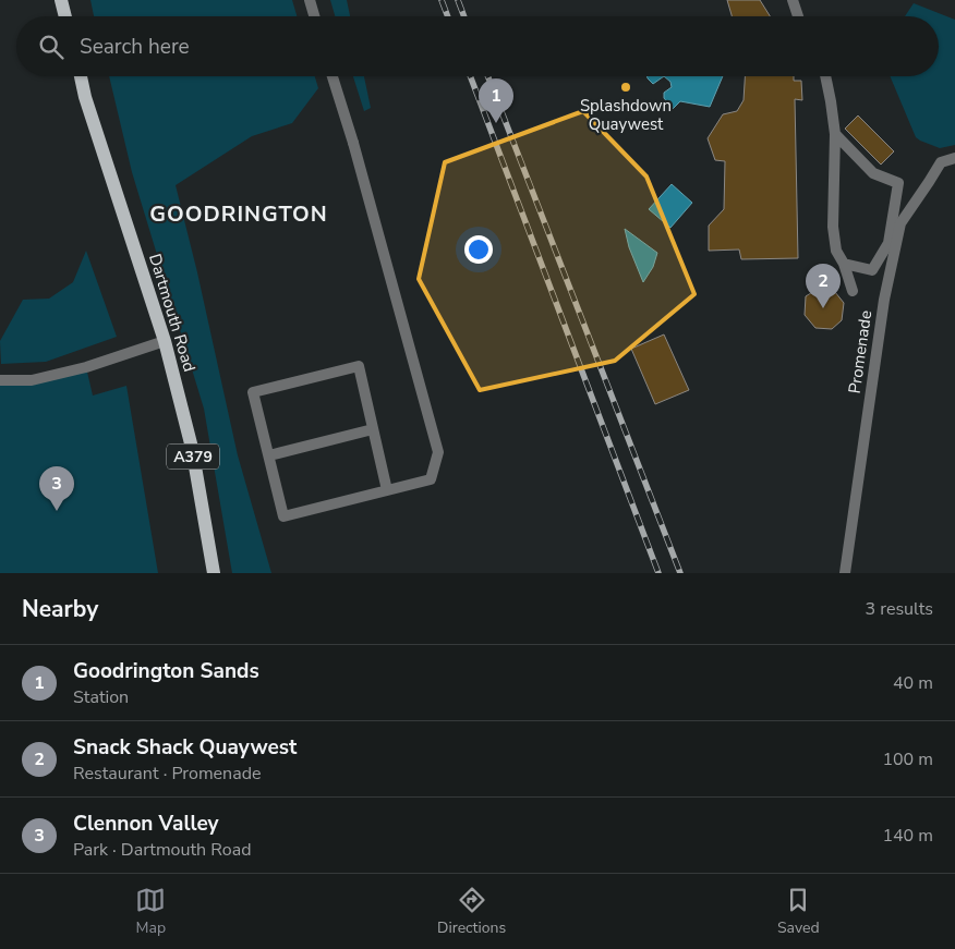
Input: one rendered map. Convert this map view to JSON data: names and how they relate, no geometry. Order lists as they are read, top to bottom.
{
  "streets": {
    "main road": ["Dartmouth Road", "A379"],
    "street": ["Promenade"]
  },
  "districts": ["GOODRINGTON"],
  "places": ["Splashdown Quaywest"],
  "page": {
    "search": "Search here",
    "pins": ["1", "2", "3"],
    "heading": ["Nearby", "3 results"],
    "list": [
      {
        "mark": "1",
        "name": "Goodrington Sands",
        "note": "Station",
        "value": "40 m"
      },
      {
        "mark": "2",
        "name": "Snack Shack Quaywest",
        "note": "Restaurant · Promenade",
        "value": "100 m"
      },
      {
        "mark": "3",
        "name": "Clennon Valley",
        "note": "Park · Dartmouth Road",
        "value": "140 m"
      }
    ],
    "nav": ["Map", "Directions", "Saved"]
  }
}
